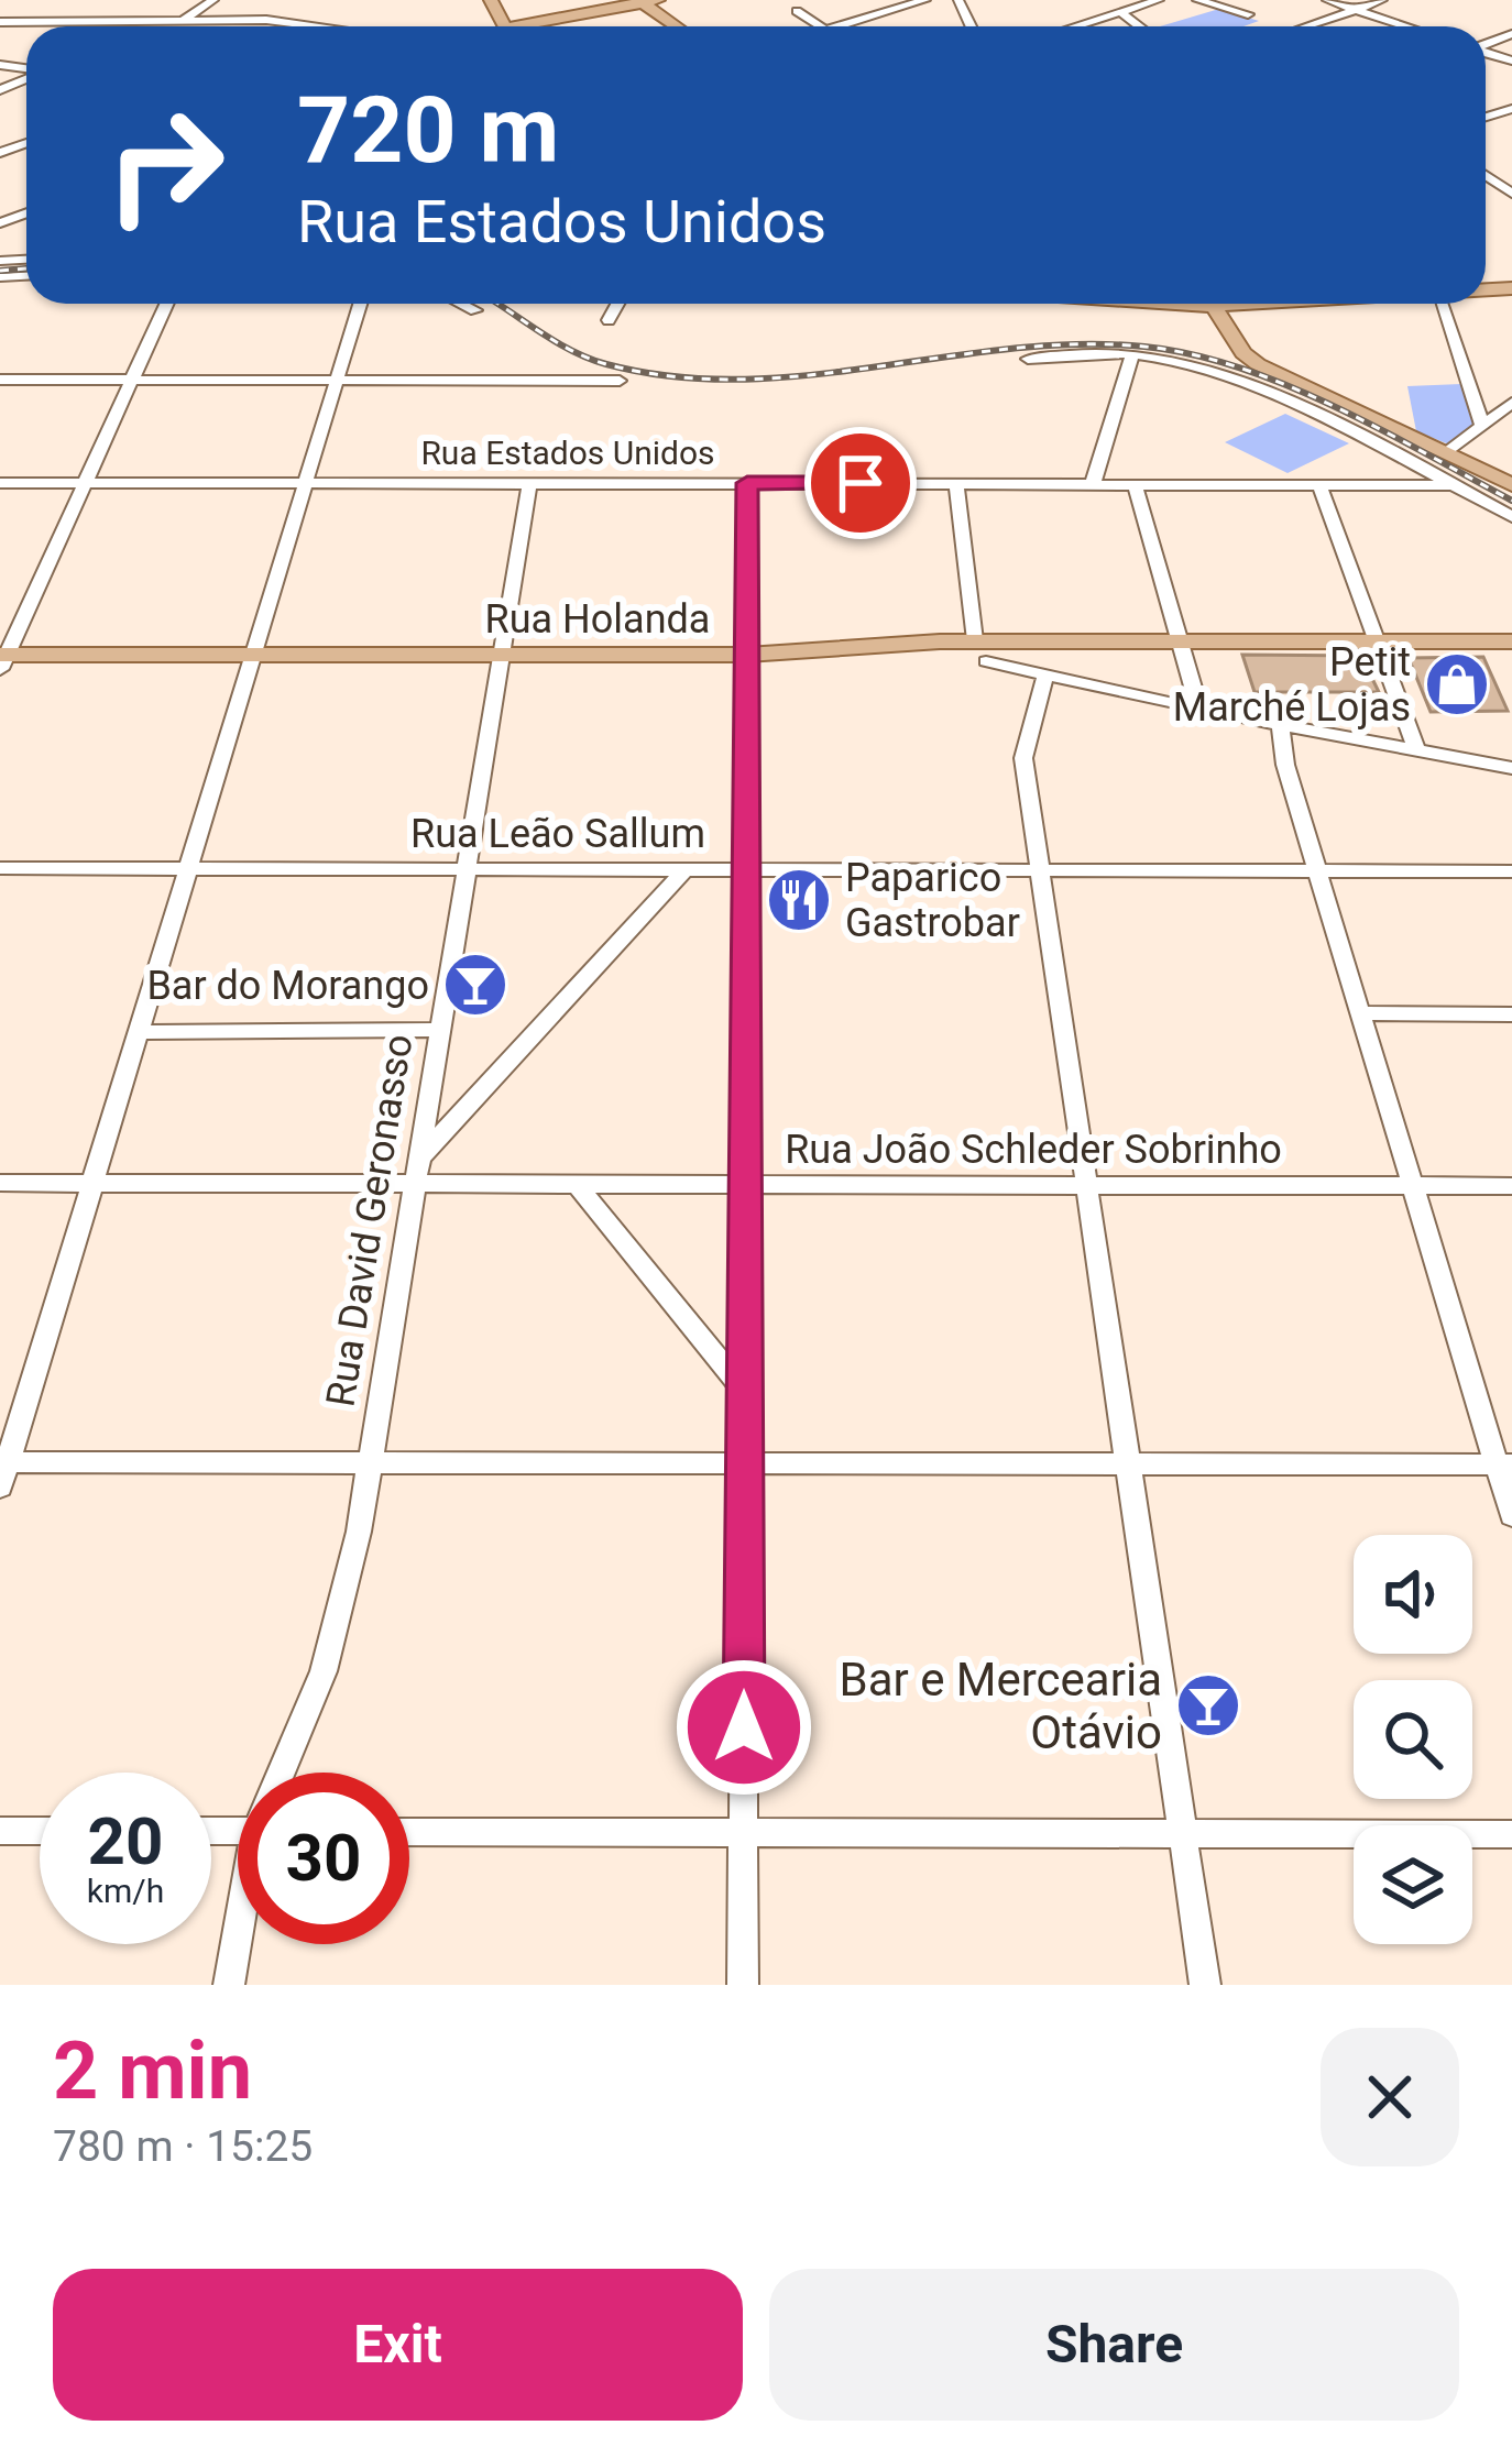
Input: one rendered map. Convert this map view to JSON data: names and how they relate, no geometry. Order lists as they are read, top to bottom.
{
  "streets": {
    "main road": ["Rua Holanda"],
    "street": [
      "Rua Estados Unidos",
      "Rua Leão Sallum",
      "Rua João Schleder Sobrinho",
      "Rua David Geronasso"
    ]
  },
  "crossings": [
    ["Rua Estados Unidos", "Rua David Geronasso"],
    ["Rua Holanda", "Rua David Geronasso"],
    ["Rua Leão Sallum", "Rua David Geronasso"],
    ["Rua João Schleder Sobrinho", "Rua David Geronasso"]
  ],
  "places": {
    "shop": ["Petit Marché Lojas"],
    "restaurant": ["Paparico Gastrobar"],
    "bar": ["Bar do Morango", "Bar e Mercearia Otávio"]
  },
  "page": {
    "turn": ["720 m", "Rua Estados Unidos"],
    "speed": "20 km/h",
    "limit": "30",
    "heading": ["2 min", "780 m · 15:25"],
    "buttons": ["Exit", "Share"]
  }
}
